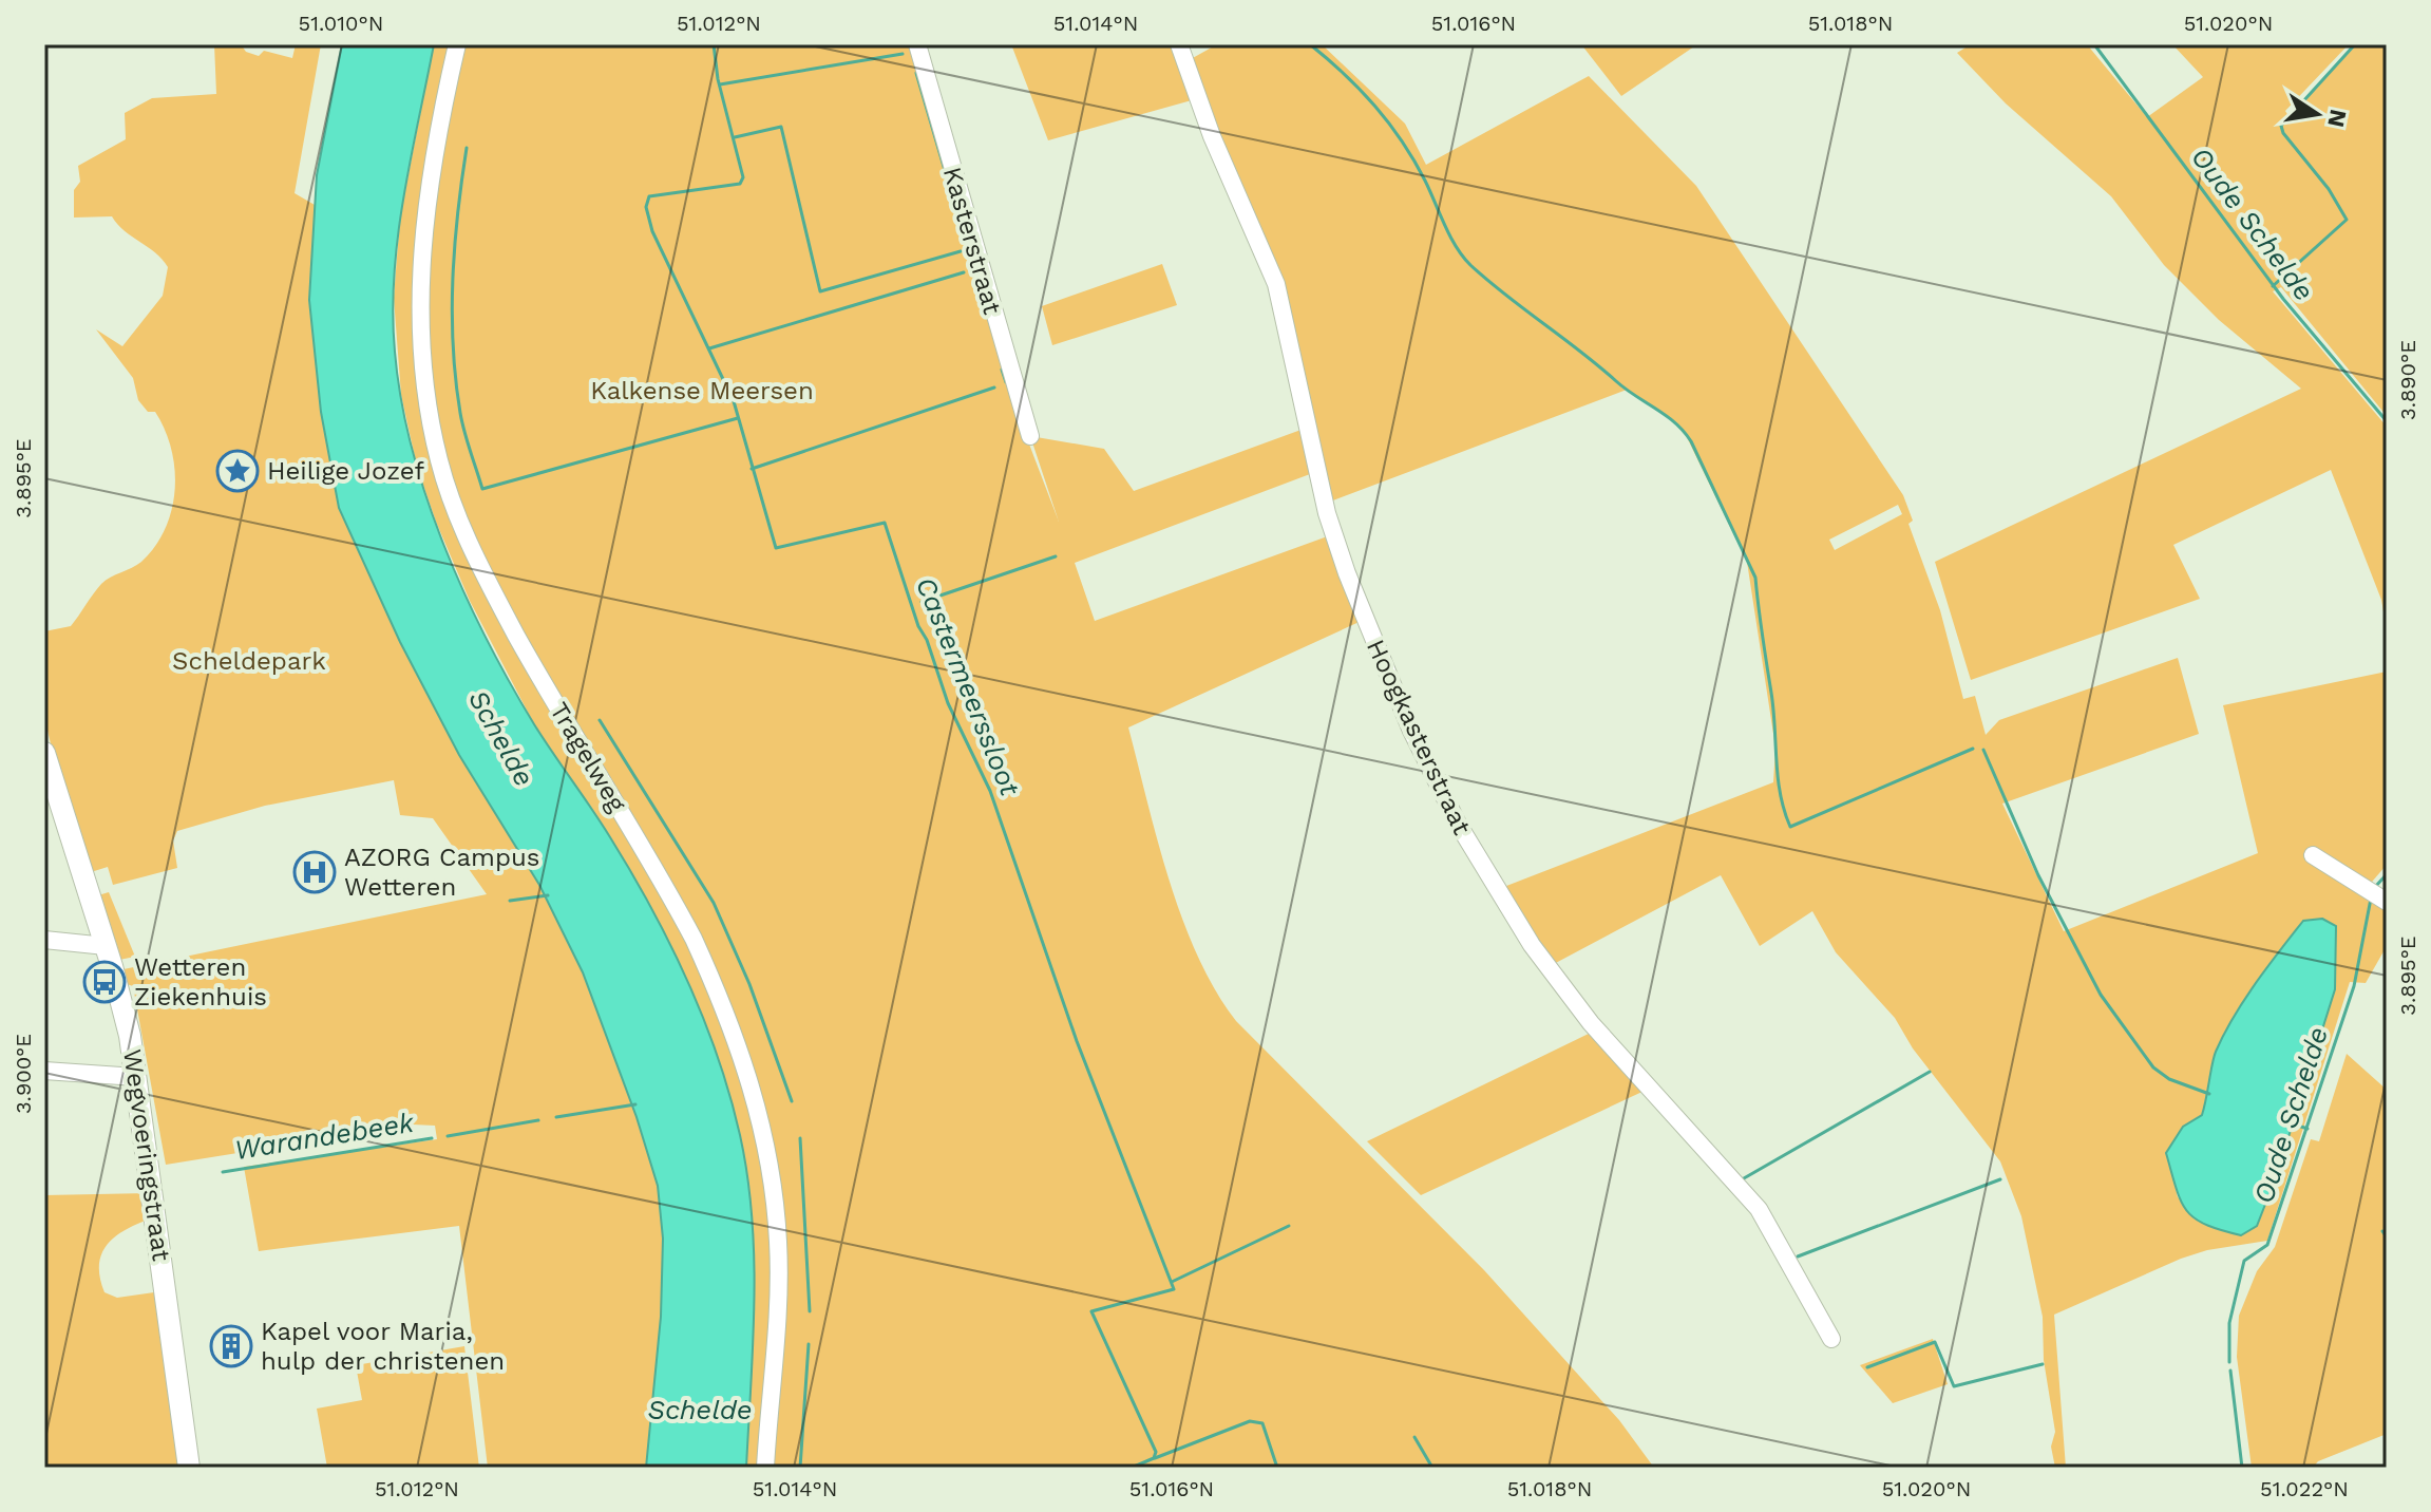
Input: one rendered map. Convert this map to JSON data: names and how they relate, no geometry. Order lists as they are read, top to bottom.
{
  "streets": {
    "main road": ["Wegvoeringstraat"],
    "street": ["Kasterstraat", "Hoogkasterstraat", "Tragelweg"]
  },
  "water": [
    "Oude Schelde",
    "Castermeerssloot",
    "Schelde",
    "Warandebeek"
  ],
  "parks": ["Kalkense Meersen", "Scheldepark"],
  "places": {
    "place": ["Heilige Jozef"],
    "hospital": ["AZORG Campus Wetteren"],
    "bus stop": ["Wetteren Ziekenhuis"],
    "building": ["Kapel voor Maria, hulp der christenen"]
  },
  "north": "right",
  "coordinates": [
    "51.010°N",
    "51.012°N",
    "51.014°N",
    "51.016°N",
    "51.018°N",
    "51.020°N",
    "3.890°E",
    "3.895°E",
    "3.900°E",
    "51.022°N"
  ]
}
